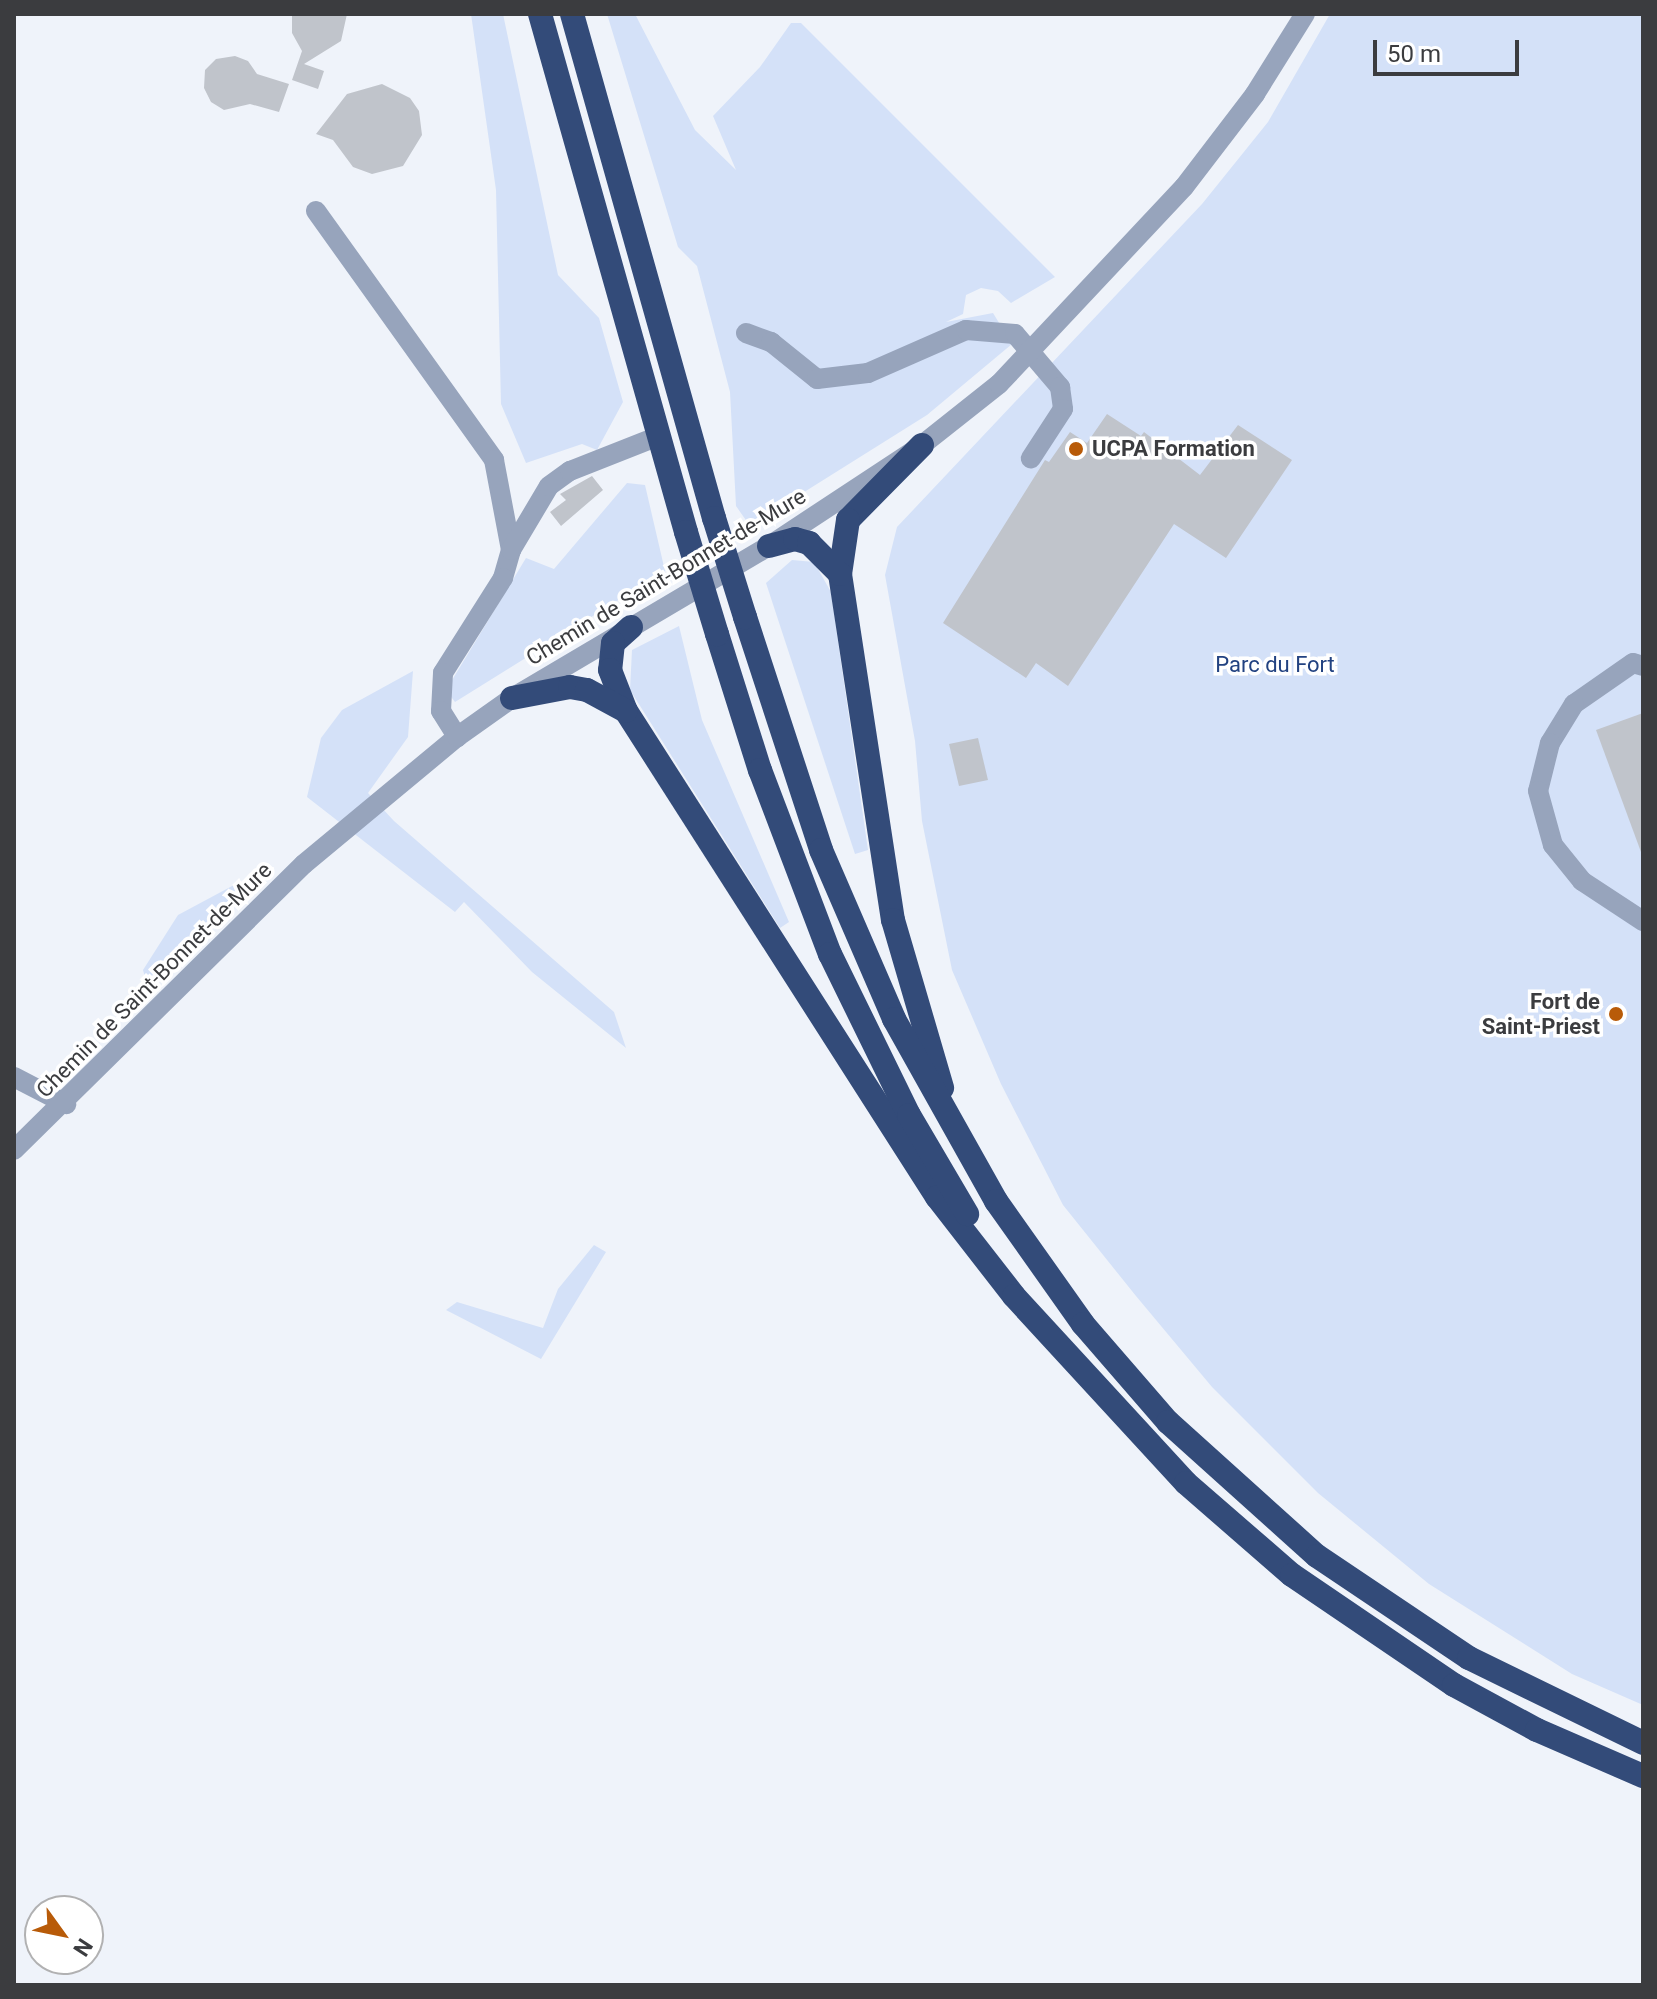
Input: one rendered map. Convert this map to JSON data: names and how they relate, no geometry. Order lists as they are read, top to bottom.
{
  "streets": {
    "street": ["Chemin de Saint-Bonnet-de-Mure"]
  },
  "parks": ["Parc du Fort"],
  "places": ["UCPA Formation", "Fort de Saint-Priest"],
  "scale_bar": "50 m",
  "north": "bottom right"
}
